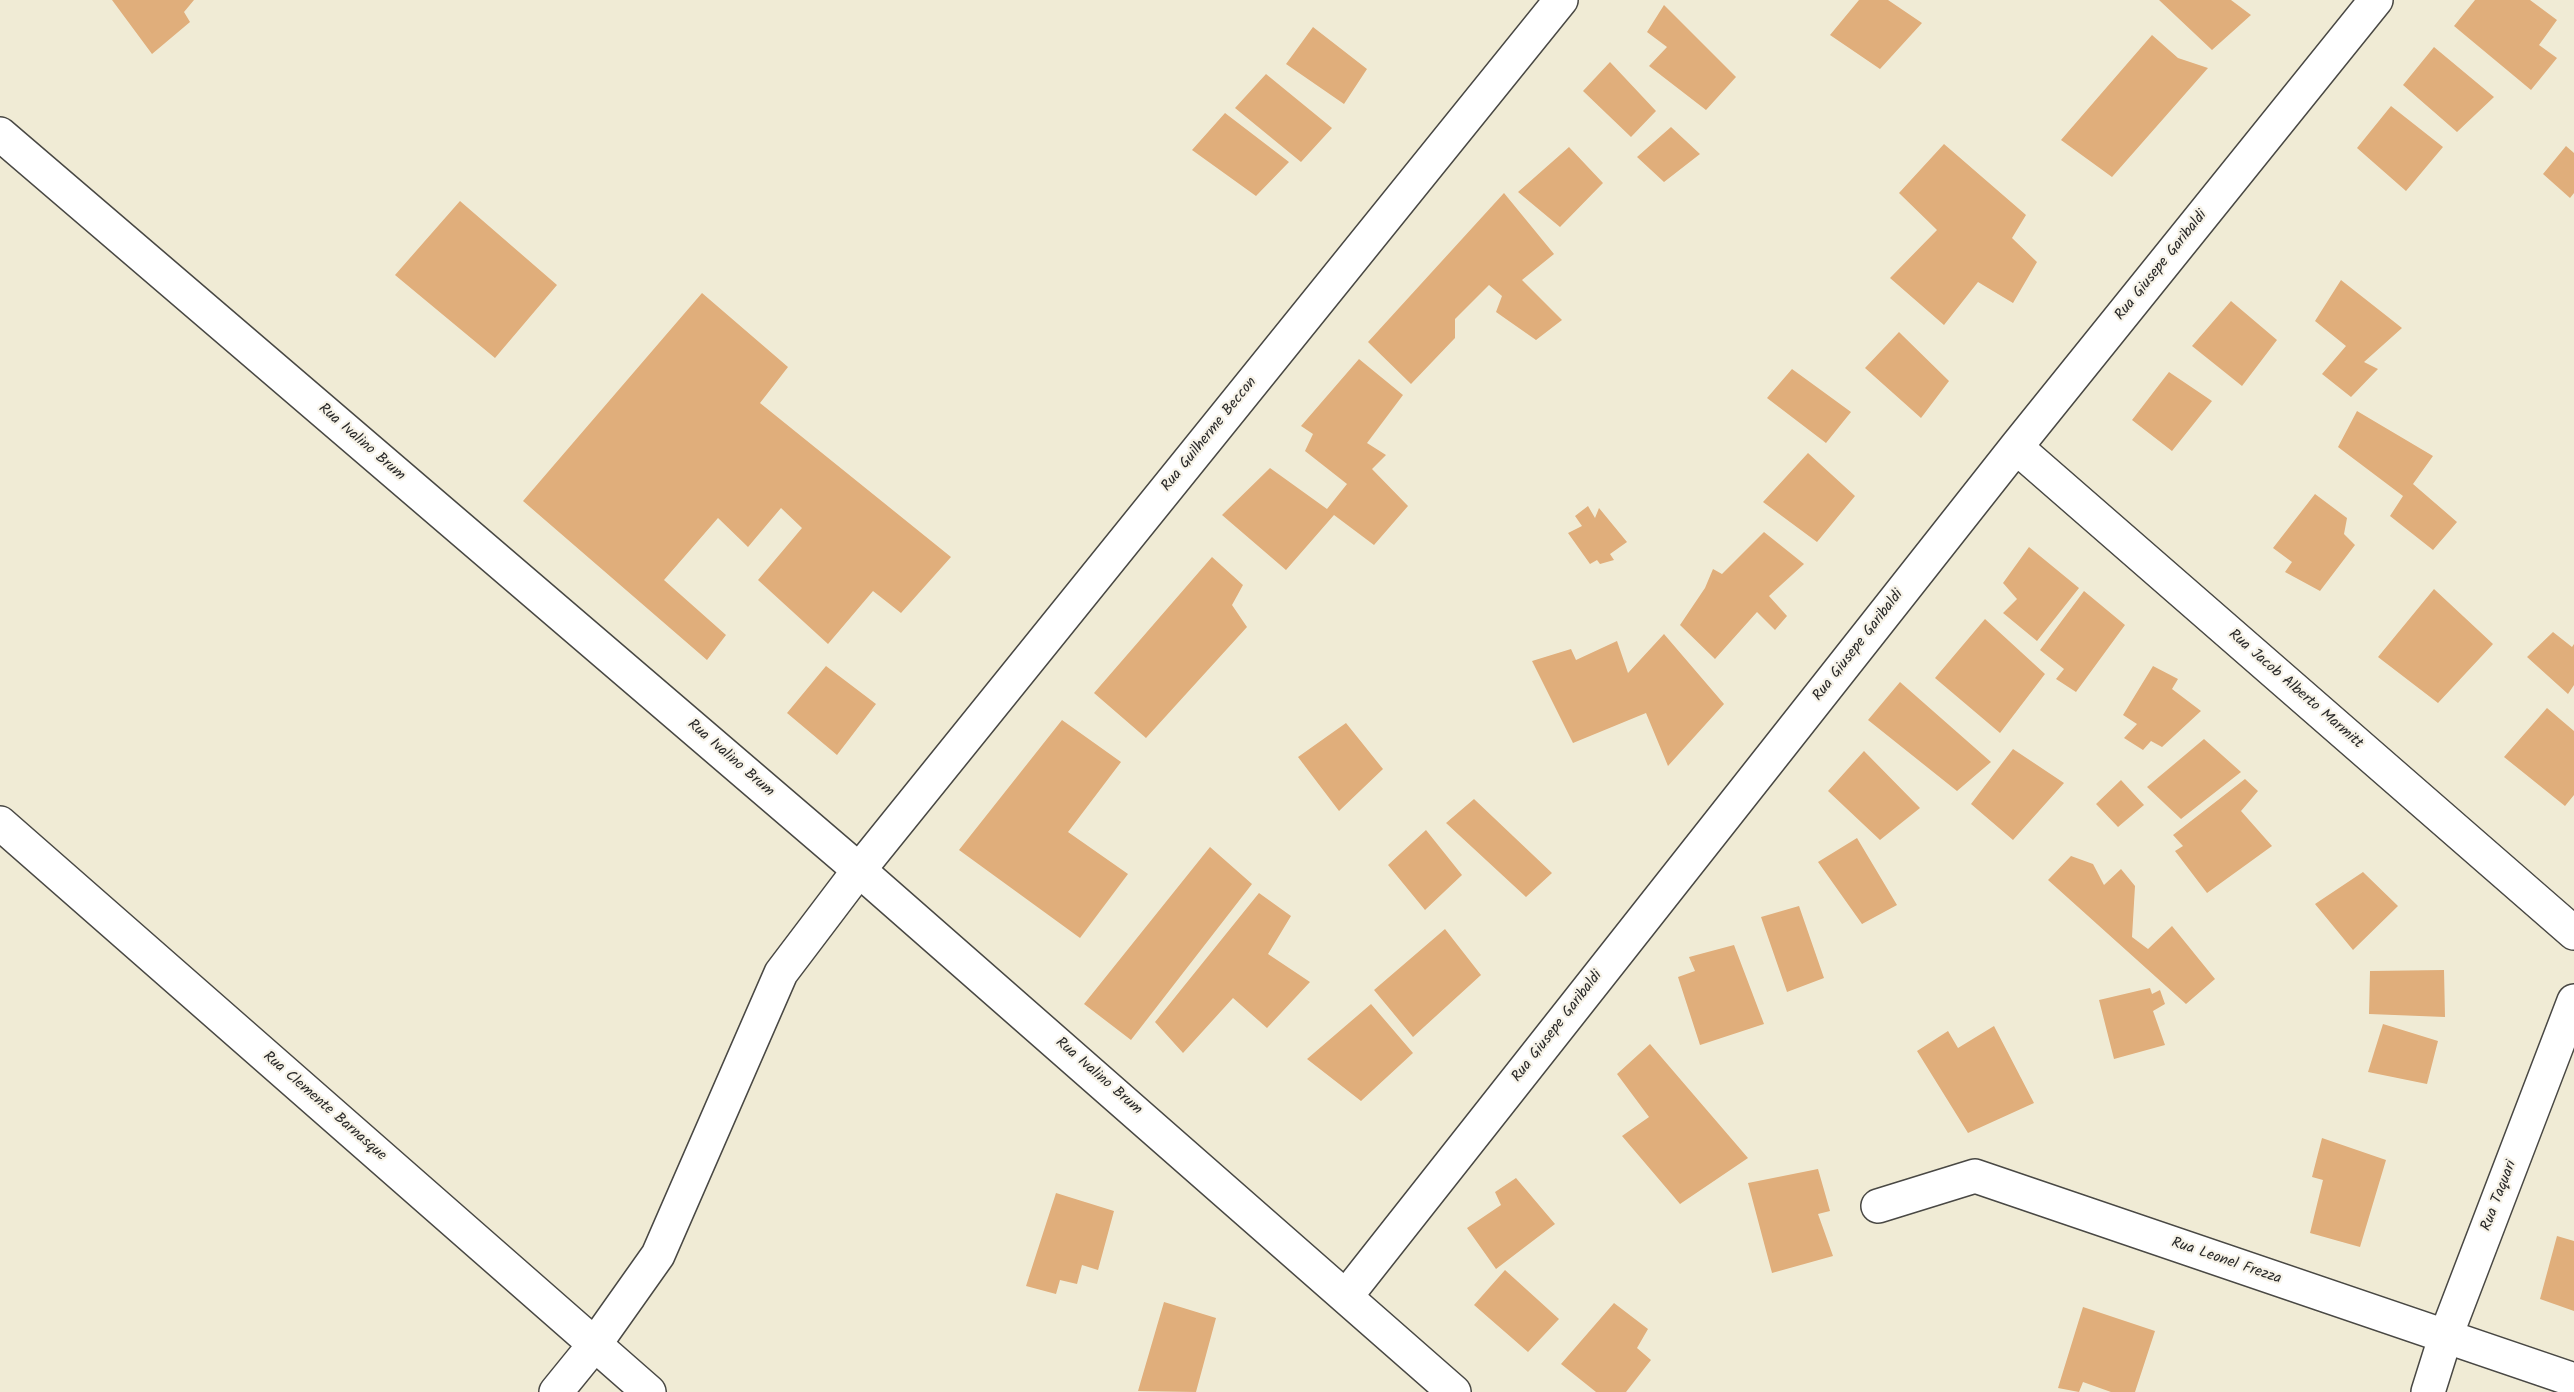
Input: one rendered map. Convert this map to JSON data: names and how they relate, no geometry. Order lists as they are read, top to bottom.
{
  "streets": {
    "street": [
      "Rua Giusepe Garibaldi",
      "Rua Guilherme Beccon",
      "Rua Ivalino Brum",
      "Rua Jacob Alberto Marmitt",
      "Rua Clemente Barnasque",
      "Rua Taquari",
      "Rua Leonel Frezza"
    ]
  },
  "crossings": [
    ["Rua Giusepe Garibaldi", "Rua Ivalino Brum"],
    ["Rua Giusepe Garibaldi", "Rua Jacob Alberto Marmitt"],
    ["Rua Guilherme Beccon", "Rua Ivalino Brum"],
    ["Rua Guilherme Beccon", "Rua Clemente Barnasque"],
    ["Rua Taquari", "Rua Leonel Frezza"]
  ]
}
